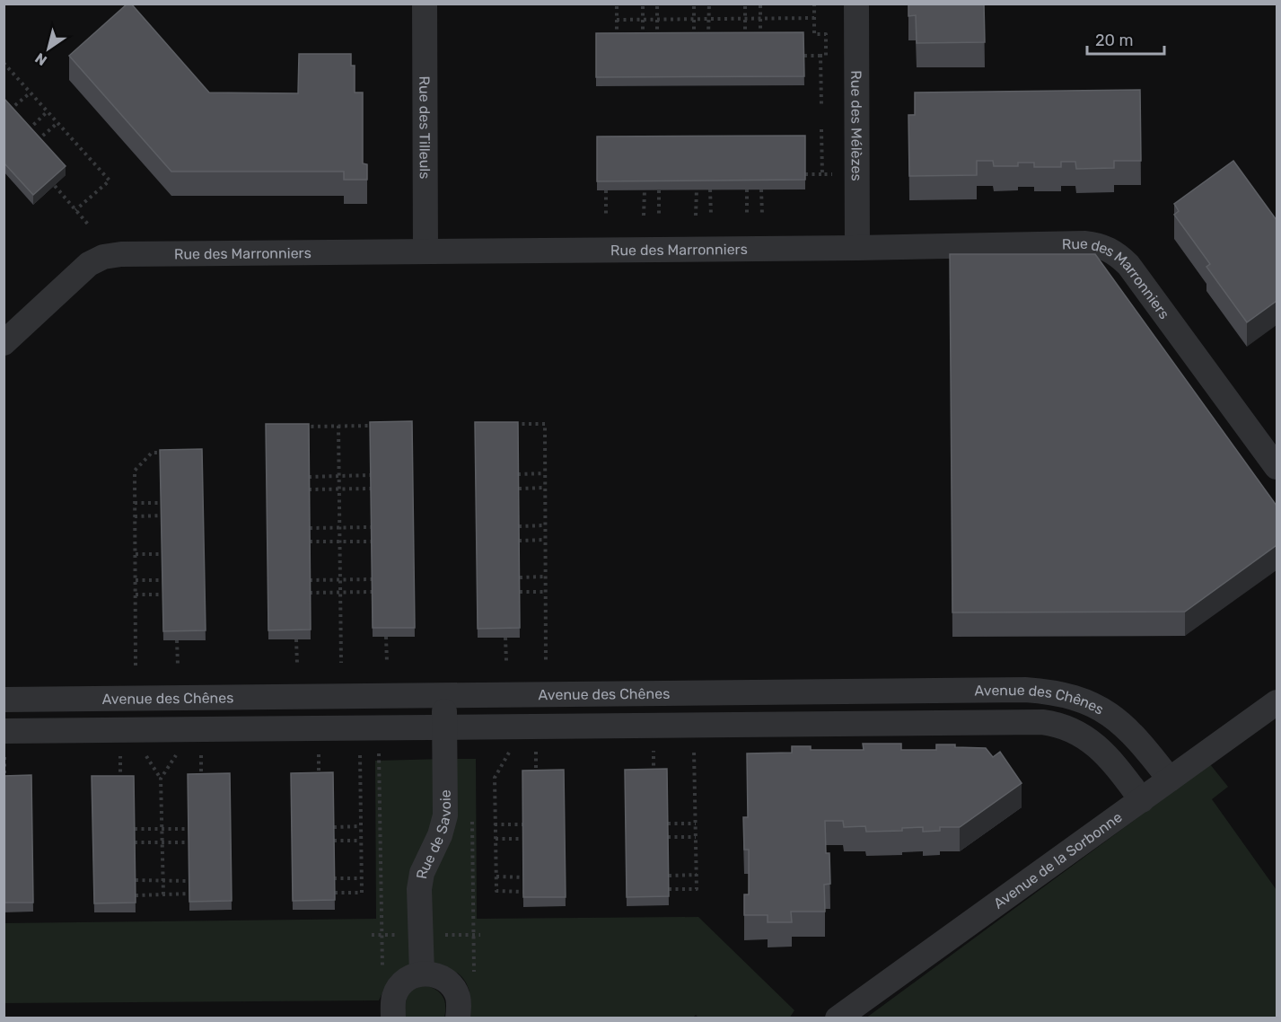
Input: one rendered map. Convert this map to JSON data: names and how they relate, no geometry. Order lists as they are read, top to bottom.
{
  "streets": {
    "street": [
      "Rue des Mélèzes",
      "Rue des Tilleuls",
      "Rue des Marronniers",
      "Avenue des Chênes",
      "Rue de Savoie",
      "Avenue de la Sorbonne"
    ]
  },
  "crossings": [
    ["Rue des Mélèzes", "Rue des Marronniers"],
    ["Rue des Tilleuls", "Rue des Marronniers"],
    ["Avenue des Chênes", "Rue de Savoie"],
    ["Avenue des Chênes", "Avenue de la Sorbonne"]
  ],
  "scale_bar": "20 m",
  "north": "bottom left"
}
